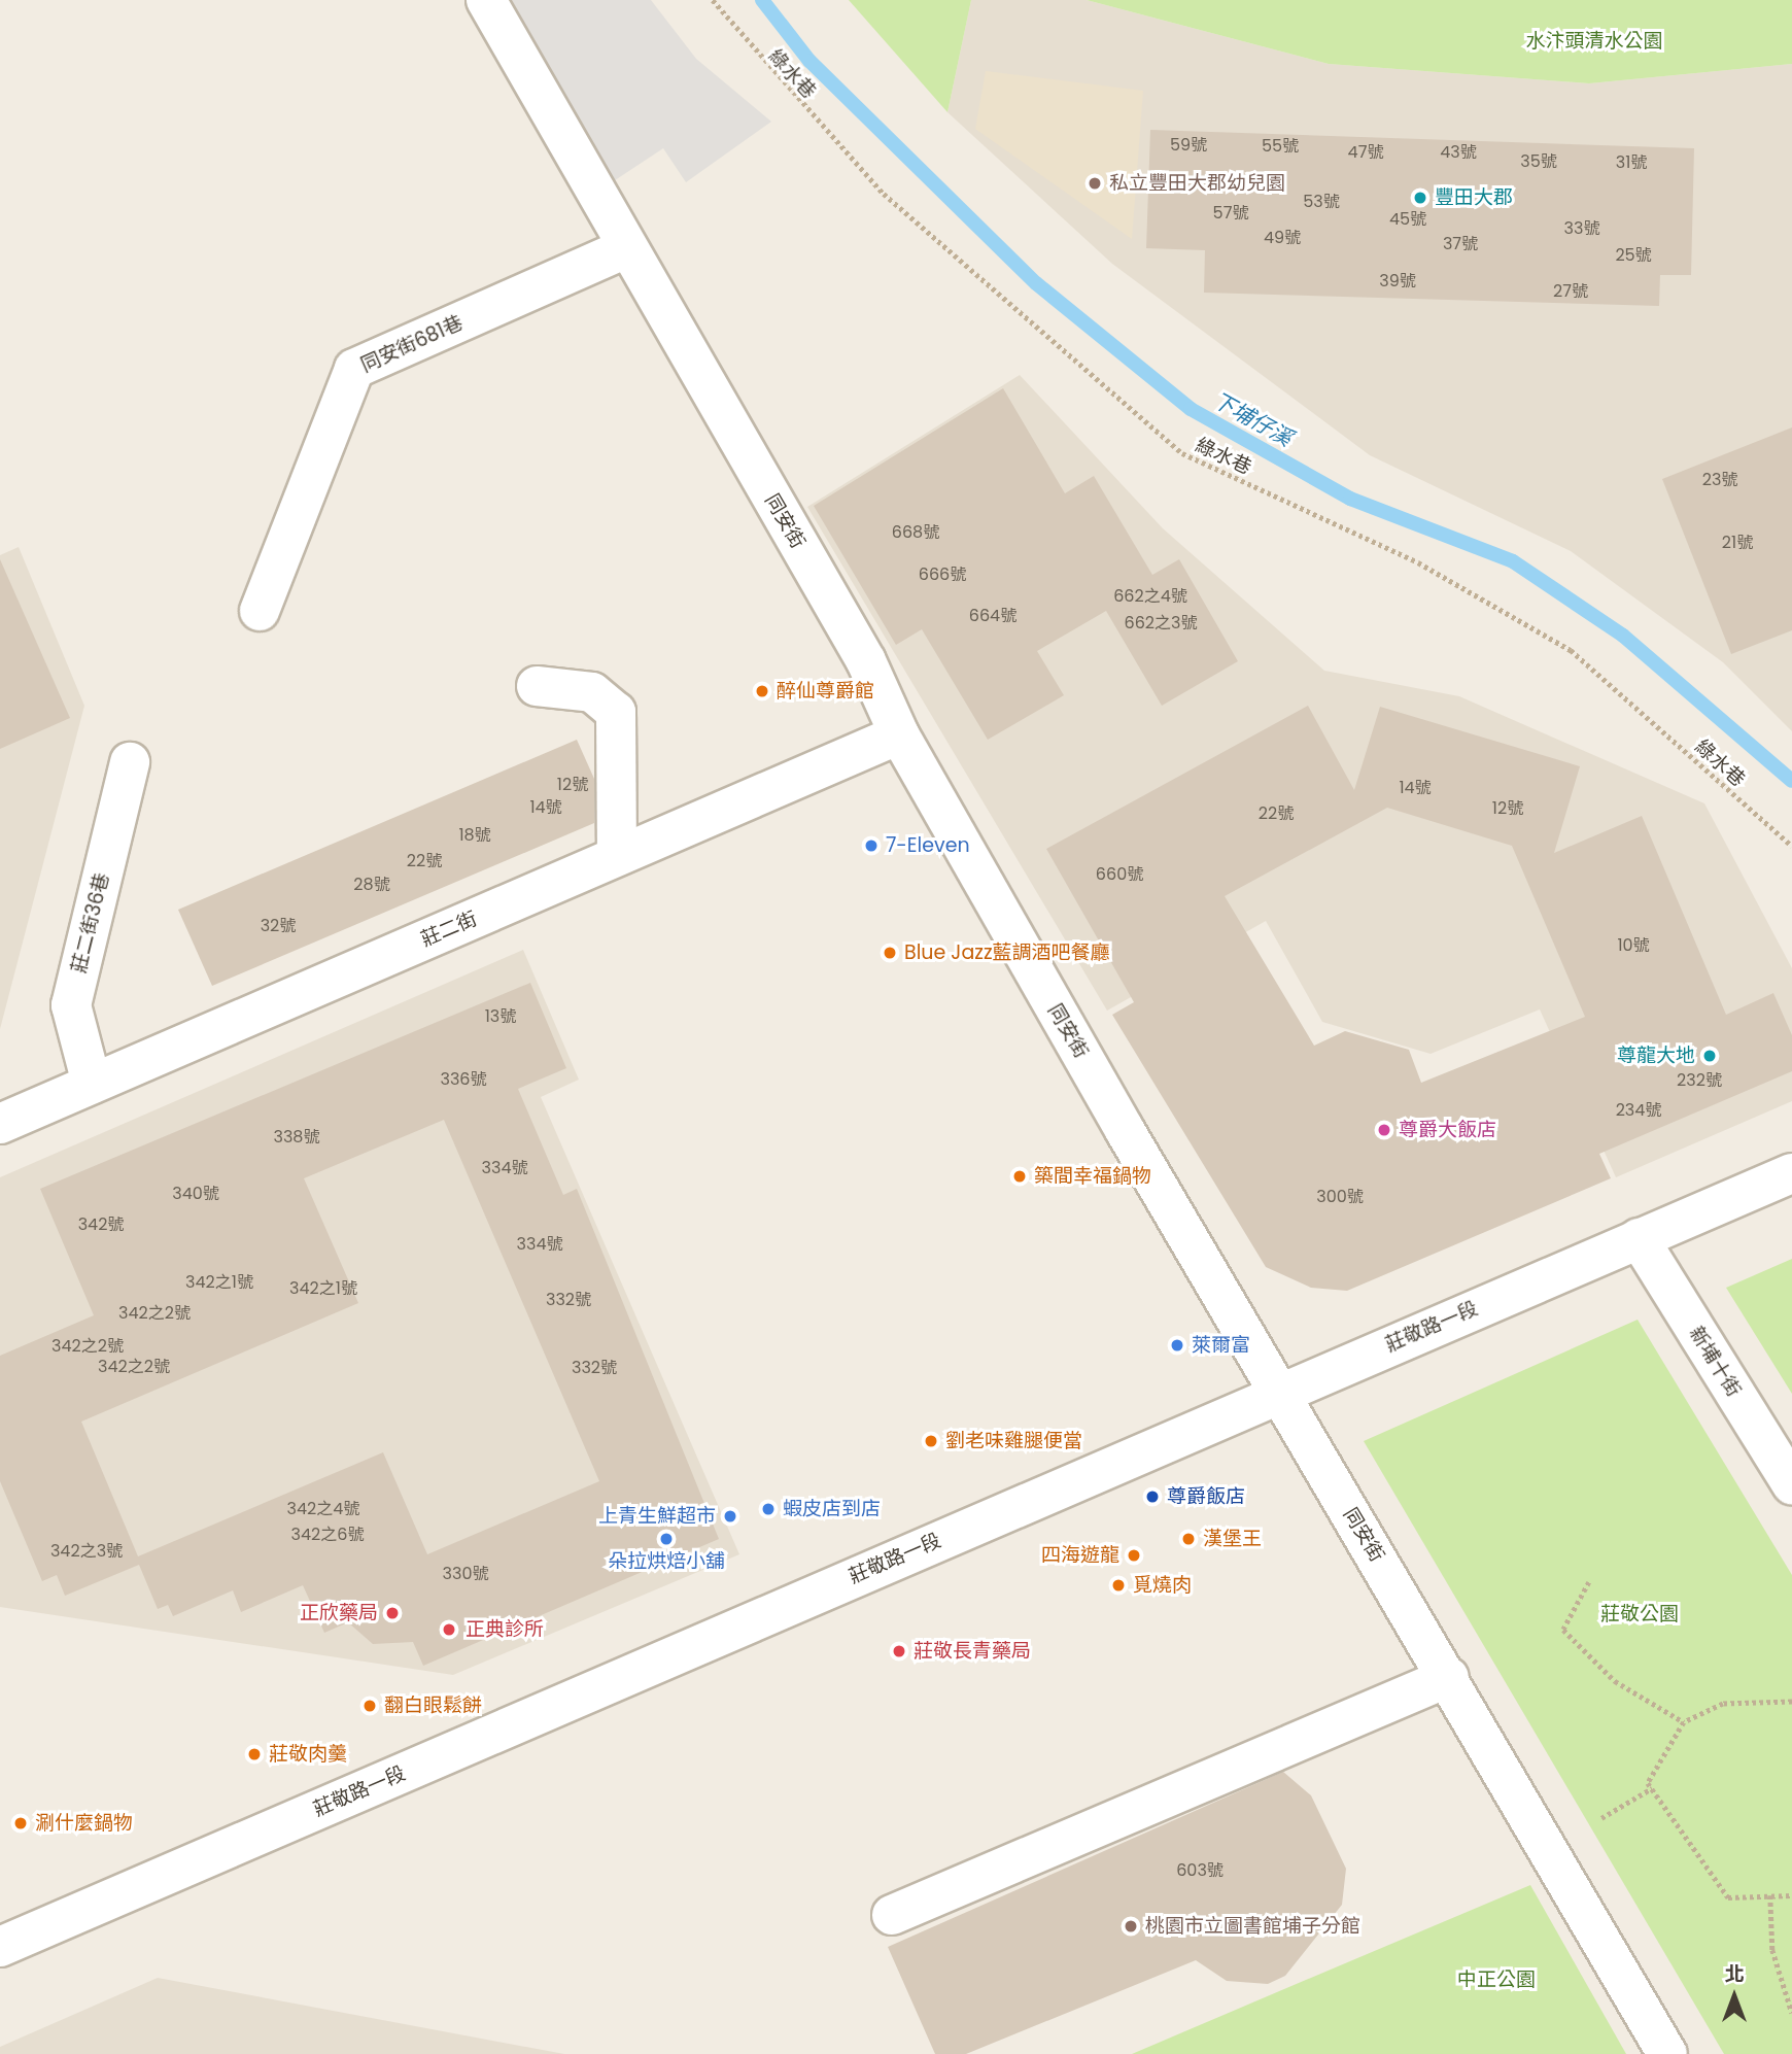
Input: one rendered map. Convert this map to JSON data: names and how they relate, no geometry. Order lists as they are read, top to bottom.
{
  "streets": {
    "street": [
      "同安街681巷",
      "同安街",
      "莊二街36巷",
      "莊二街",
      "莊敬路一段",
      "新埔十街"
    ],
    "path": ["綠水巷"]
  },
  "crossings": [
    ["同安街681巷", "同安街"],
    ["同安街", "莊二街"],
    ["同安街", "莊敬路一段"],
    ["莊二街36巷", "莊二街"],
    ["莊敬路一段", "新埔十街"]
  ],
  "water": ["下埔仔溪"],
  "parks": ["水汴頭清水公園", "莊敬公園", "中正公園"],
  "places": [
    "私立豐田大郡幼兒園",
    "豐田大郡",
    "醉仙尊爵館",
    "7-Eleven",
    "Blue Jazz藍調酒吧餐廳",
    "尊龍大地",
    "尊爵大飯店",
    "築間幸福鍋物",
    "萊爾富",
    "劉老味雞腿便當",
    "尊爵飯店",
    "蝦皮店到店",
    "上青生鮮超市",
    "朵拉烘焙小舖",
    "漢堡王",
    "四海遊龍",
    "覓燒肉",
    "正欣藥局",
    "正典診所",
    "莊敬長青藥局",
    "翻白眼鬆餅",
    "莊敬肉羹",
    "涮什麼鍋物",
    "桃園市立圖書館埔子分館"
  ],
  "house_numbers": [
    "59號",
    "55號",
    "47號",
    "43號",
    "35號",
    "31號",
    "53號",
    "57號",
    "45號",
    "33號",
    "49號",
    "37號",
    "25號",
    "39號",
    "27號",
    "23號",
    "668號",
    "21號",
    "666號",
    "662之4號",
    "664號",
    "662之3號",
    "12號",
    "14號",
    "14號",
    "12號",
    "22號",
    "18號",
    "22號",
    "660號",
    "28號",
    "32號",
    "10號",
    "13號",
    "336號",
    "232號",
    "234號",
    "338號",
    "334號",
    "340號",
    "300號",
    "342號",
    "334號",
    "342之1號",
    "342之1號",
    "332號",
    "342之2號",
    "342之2號",
    "342之2號",
    "332號",
    "342之4號",
    "342之6號",
    "342之3號",
    "330號",
    "603號"
  ],
  "north": "top"
}
